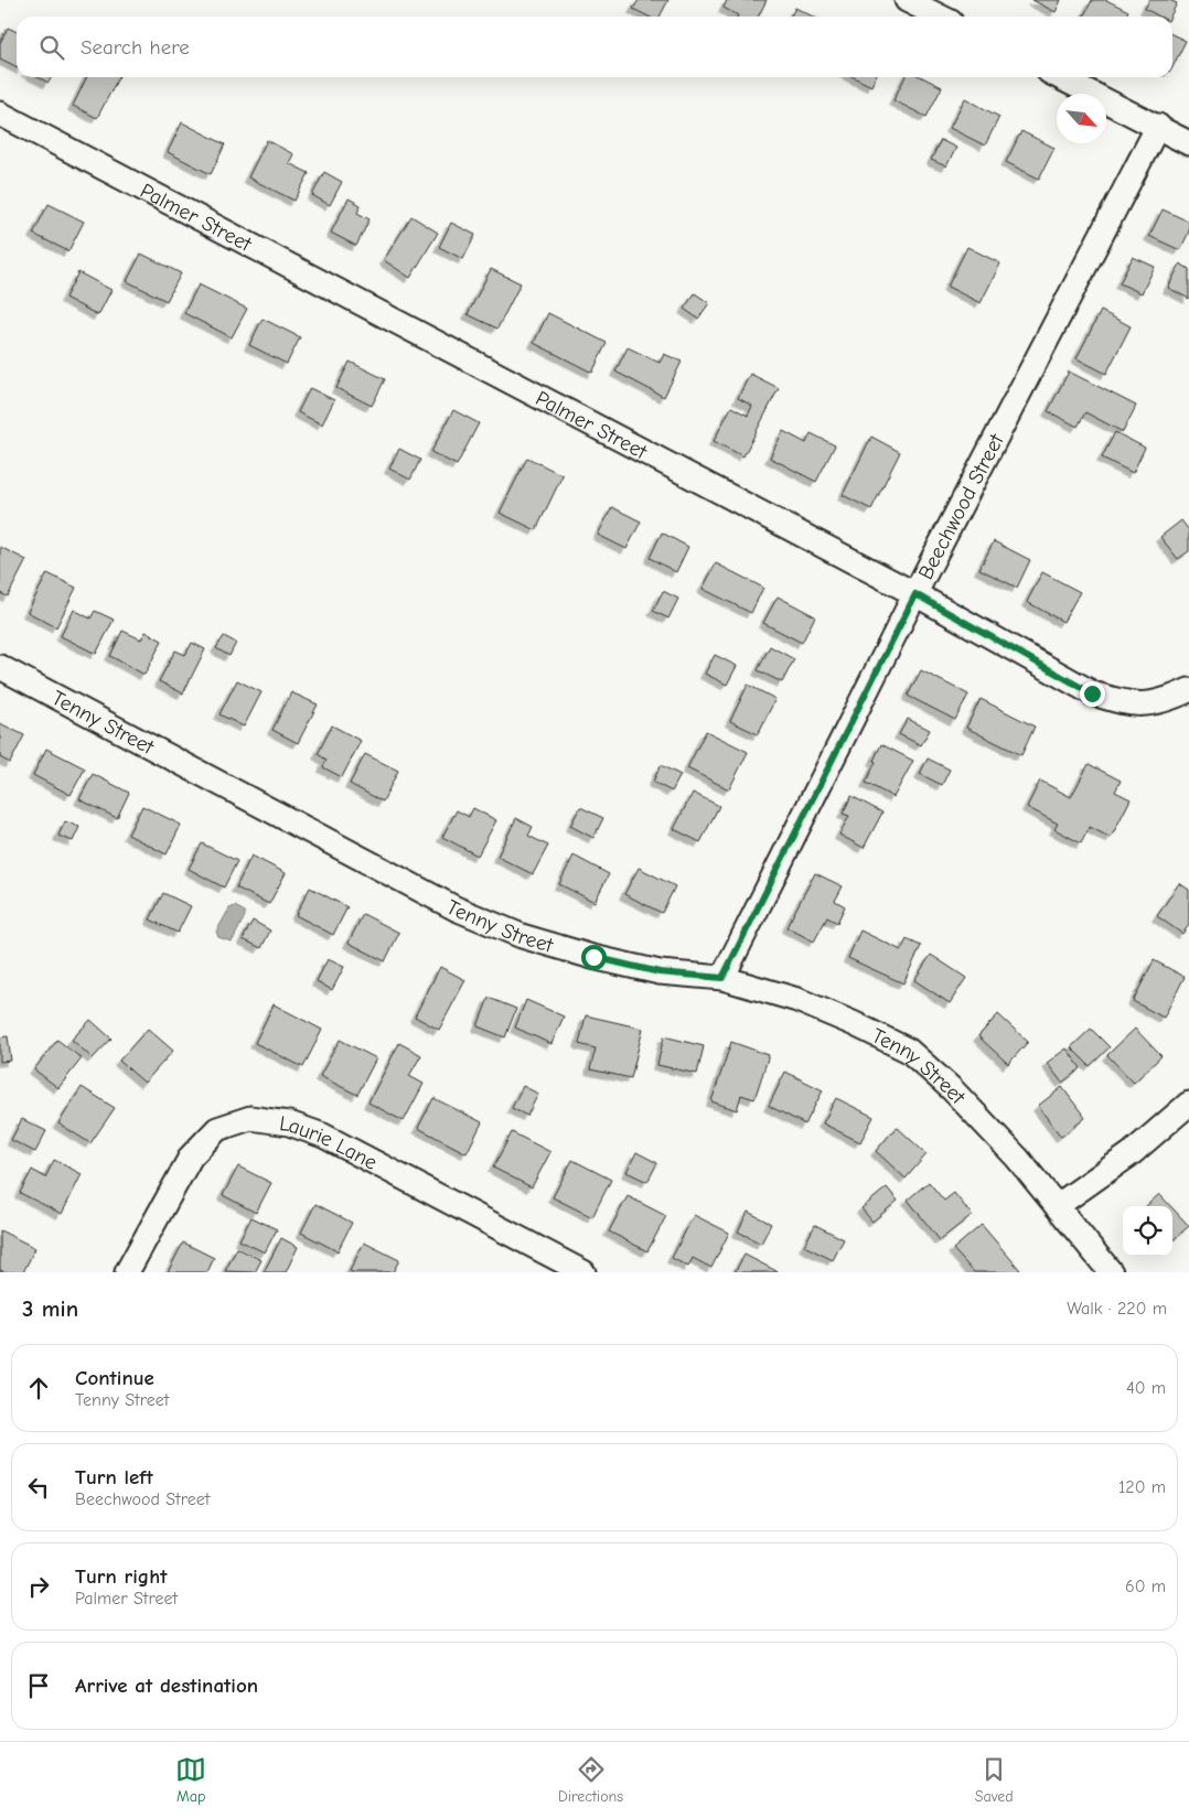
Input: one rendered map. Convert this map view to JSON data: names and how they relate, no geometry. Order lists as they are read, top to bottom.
{
  "streets": {
    "street": [
      "Palmer Street",
      "Beechwood Street",
      "Tenny Street",
      "Laurie Lane"
    ]
  },
  "crossings": [
    ["Palmer Street", "Beechwood Street"],
    ["Beechwood Street", "Tenny Street"]
  ],
  "north": "bottom right",
  "page": {
    "search": "Search here",
    "heading": ["3 min", "Walk · 220 m"],
    "list": [
      ["Continue", "Tenny Street", "40 m"],
      ["Turn left", "Beechwood Street", "120 m"],
      ["Turn right", "Palmer Street", "60 m"],
      "Arrive at destination"
    ],
    "nav": ["Map", "Directions", "Saved"]
  }
}
